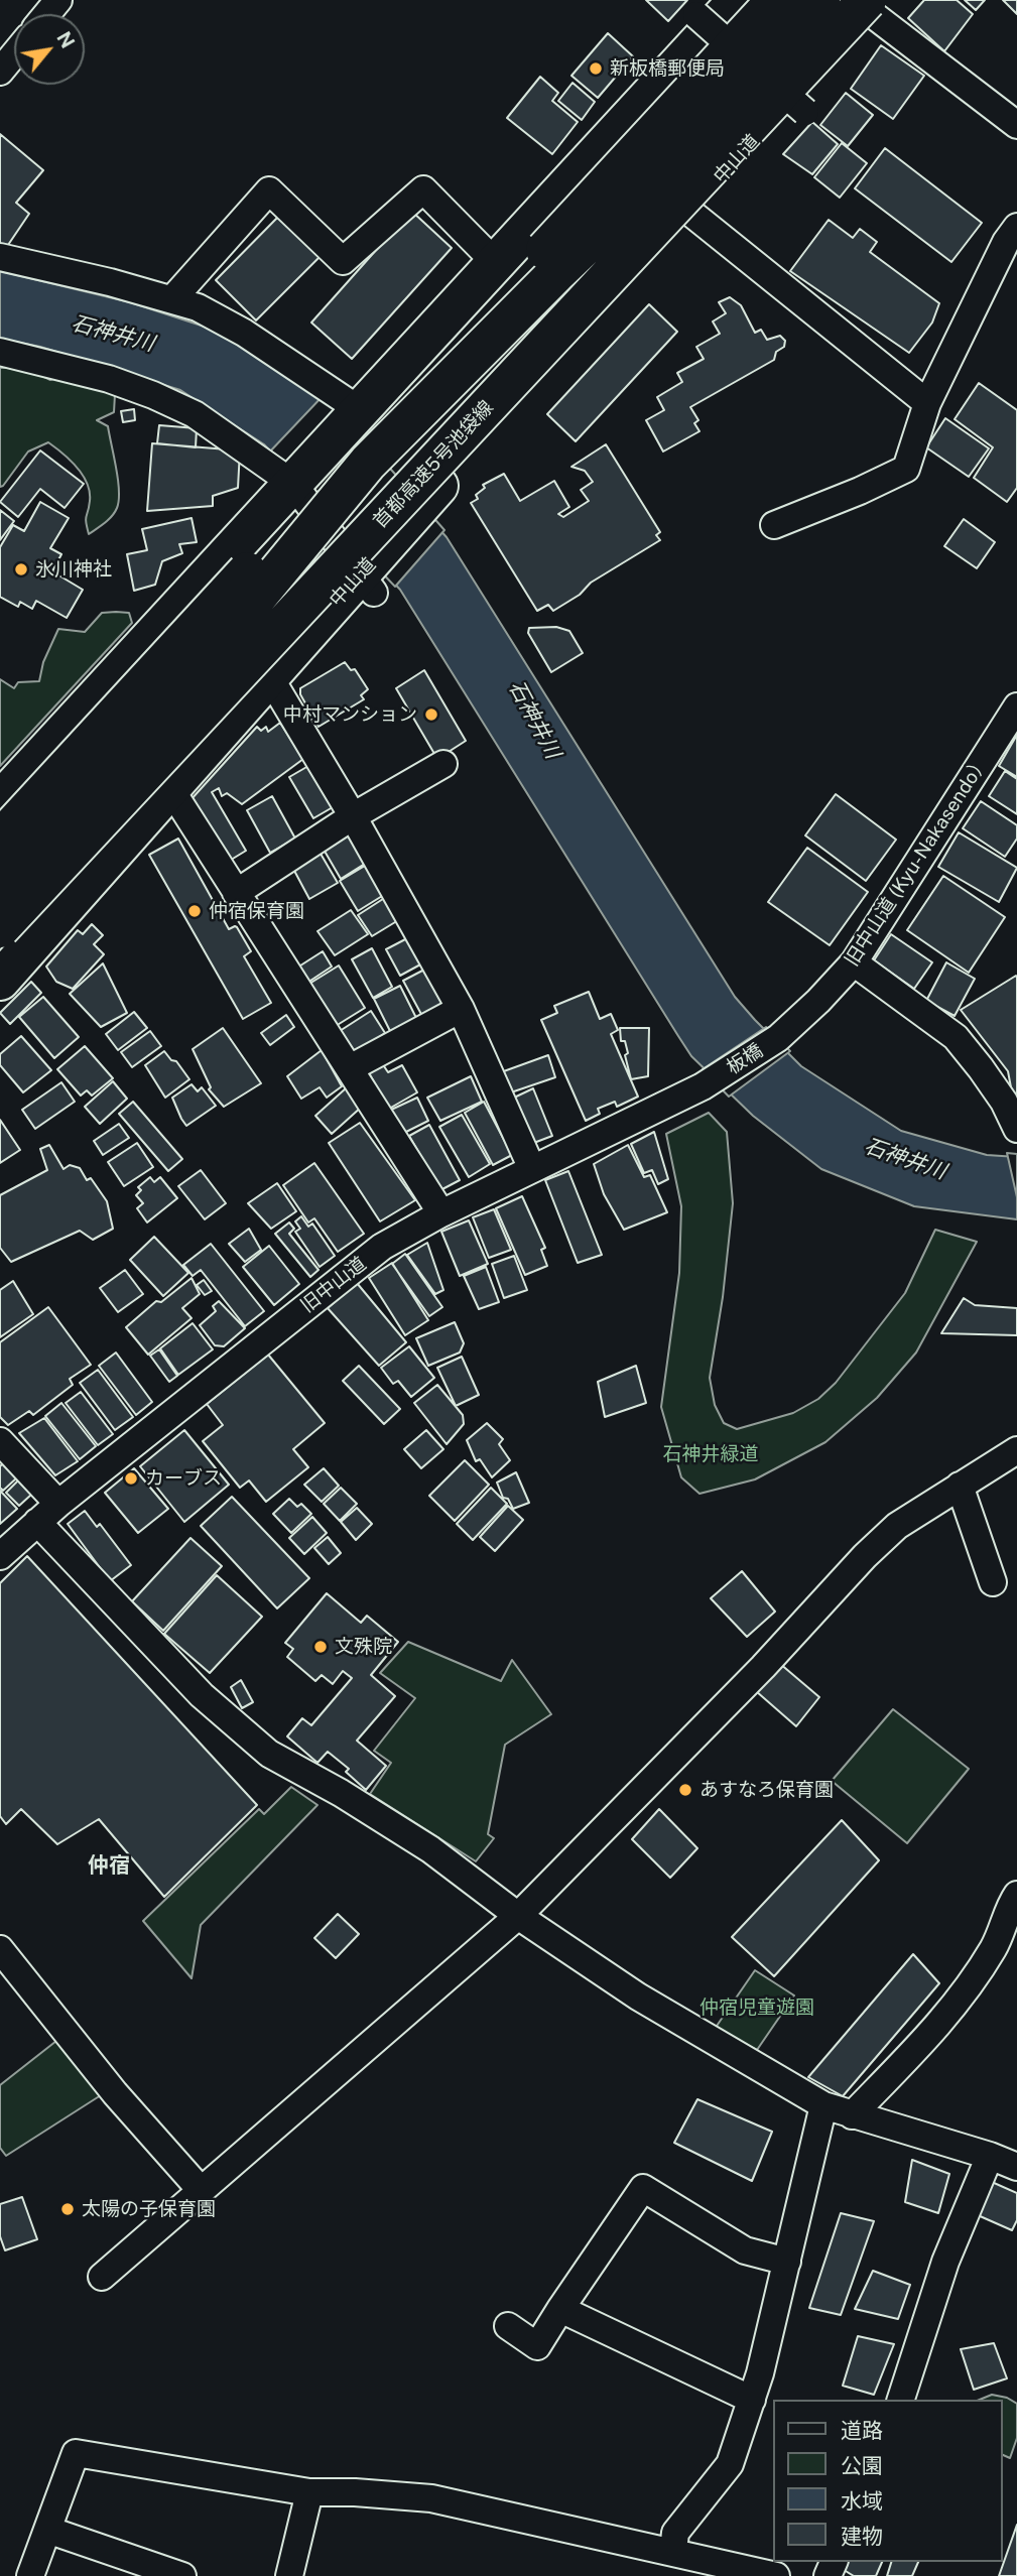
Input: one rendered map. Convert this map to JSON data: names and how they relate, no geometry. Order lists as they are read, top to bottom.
{
  "streets": {
    "highway": ["中山道", "首都高速5号池袋線"],
    "street": ["旧中山道 (Kyu-Nakasendo）", "板橋", "旧中山道"]
  },
  "crossings": [
    ["中山道", "首都高速5号池袋線"],
    ["旧中山道 (Kyu-Nakasendo）", "板橋"],
    ["板橋", "旧中山道"]
  ],
  "districts": ["仲宿"],
  "water": ["石神井川"],
  "parks": ["石神井緑道", "仲宿児童遊園"],
  "places": [
    "新板橋郵便局",
    "氷川神社",
    "中村マンション",
    "仲宿保育園",
    "カーブス",
    "文殊院",
    "あすなろ保育園",
    "太陽の子保育園"
  ],
  "legend": [
    "道路",
    "公園",
    "水域",
    "建物"
  ],
  "north": "top right"
}
